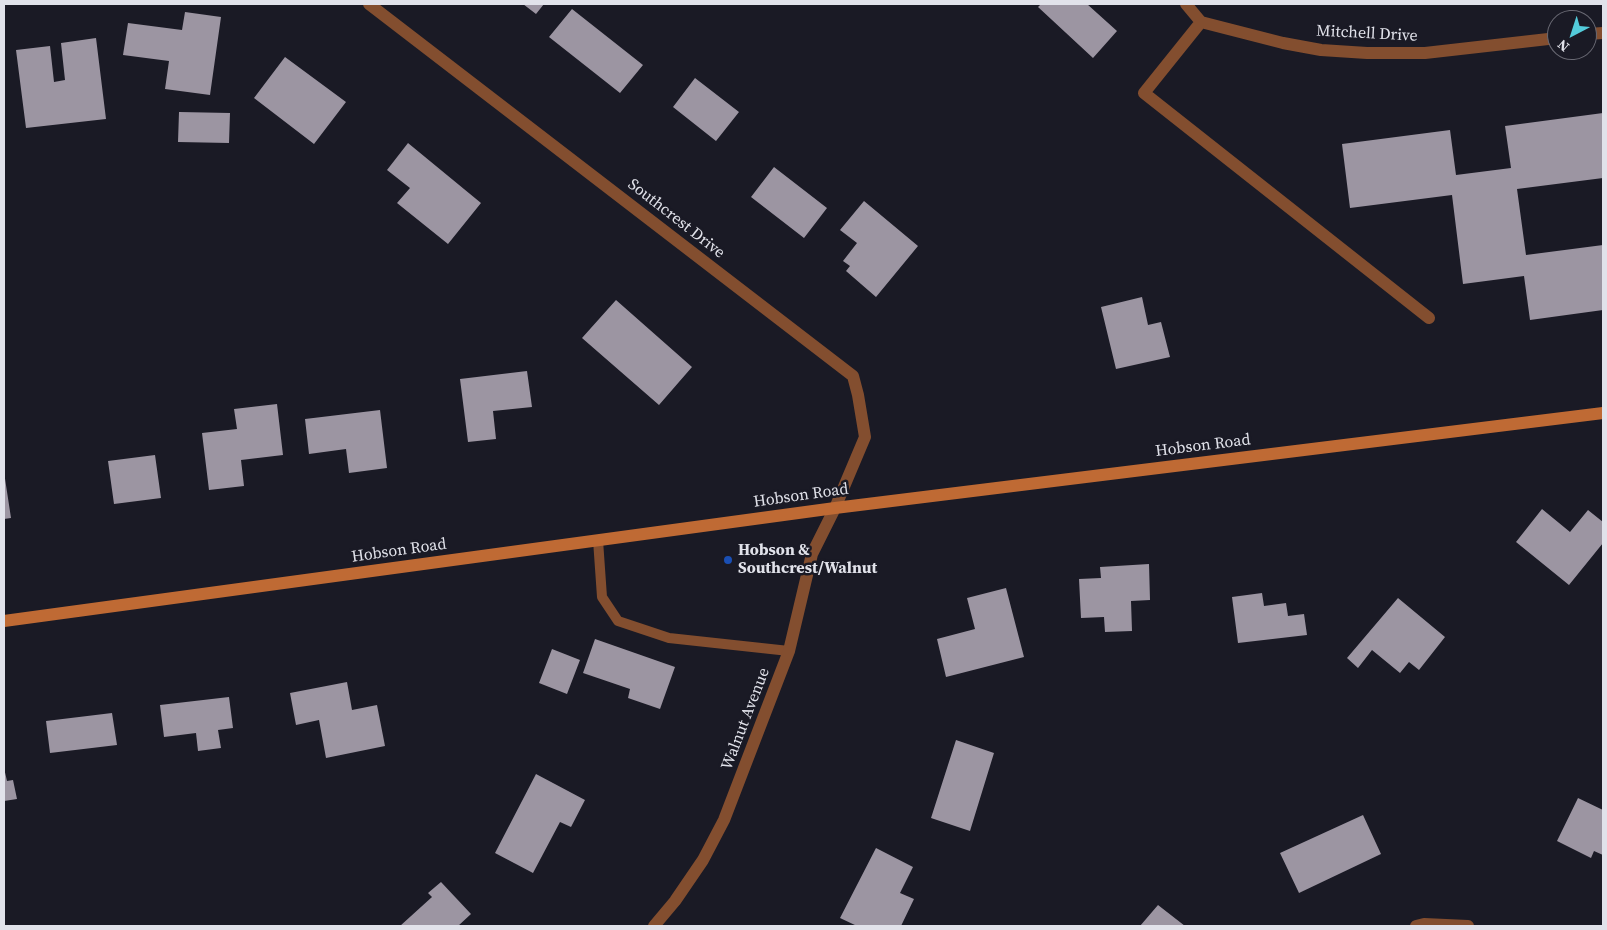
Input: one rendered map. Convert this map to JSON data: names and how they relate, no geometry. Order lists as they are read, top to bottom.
{
  "streets": {
    "main road": ["Hobson Road"],
    "street": ["Mitchell Drive", "Southcrest Drive", "Walnut Avenue"]
  },
  "crossings": [
    ["Southcrest Drive", "Hobson Road"],
    ["Southcrest Drive", "Walnut Avenue"],
    ["Hobson Road", "Walnut Avenue"]
  ],
  "places": ["Hobson & Southcrest/Walnut"],
  "north": "bottom left"
}
